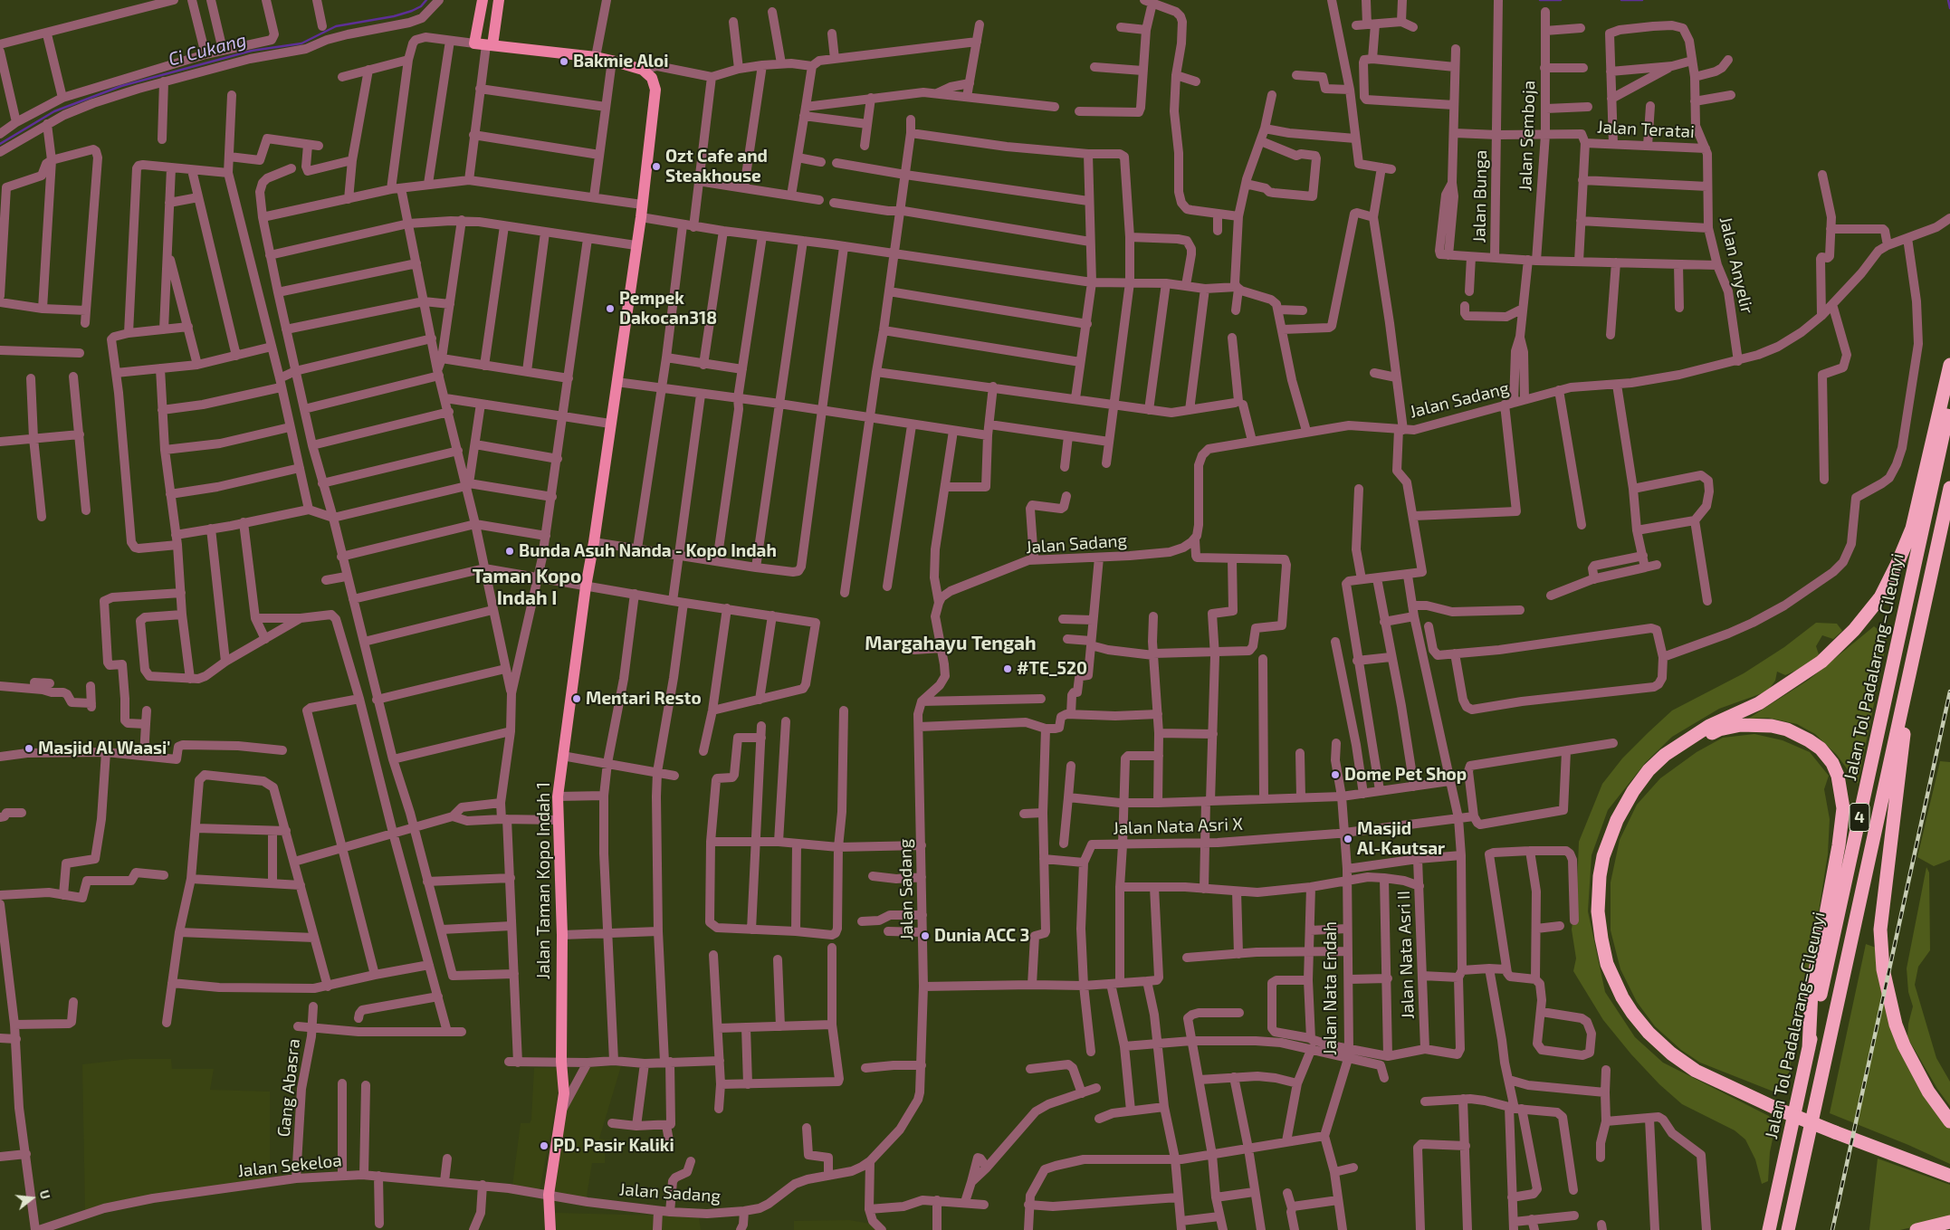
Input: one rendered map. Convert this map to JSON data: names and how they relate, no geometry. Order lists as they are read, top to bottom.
{
  "streets": {
    "highway": ["Jalan Tol Padalarang–Cileunyi", "4"],
    "main road": ["Jalan Taman Kopo Indah 1"],
    "street": [
      "Jalan Teratai",
      "Jalan Semboja",
      "Jalan Bunga",
      "Jalan Anyelir",
      "Jalan Sadang",
      "Jalan Nata Asri X",
      "Jalan Nata Asri II",
      "Jalan Nata Endah",
      "Gang Abasra",
      "Jalan Sekeloa"
    ]
  },
  "crossings": [
    ["Jalan Teratai", "Jalan Anyelir"],
    ["Jalan Anyelir", "Jalan Sadang"],
    ["Jalan Sadang", "Jalan Taman Kopo Indah 1"],
    ["Jalan Sadang", "Jalan Sekeloa"],
    ["Jalan Nata Asri X", "Jalan Nata Endah"],
    ["Jalan Taman Kopo Indah 1", "Jalan Sekeloa"],
    ["Gang Abasra", "Jalan Sekeloa"]
  ],
  "districts": ["Taman Kopo Indah I", "Margahayu Tengah"],
  "water": ["Ci Cukang"],
  "places": [
    "Bakmie Aloi",
    "Ozt Cafe and Steakhouse",
    "Pempek Dakocan318",
    "Bunda Asuh Nanda - Kopo Indah",
    "#TE_520",
    "Mentari Resto",
    "Masjid Al Waasi'",
    "Dome Pet Shop",
    "Masjid Al-Kautsar",
    "Dunia ACC 3",
    "PD. Pasir Kaliki"
  ],
  "north": "right"
}
